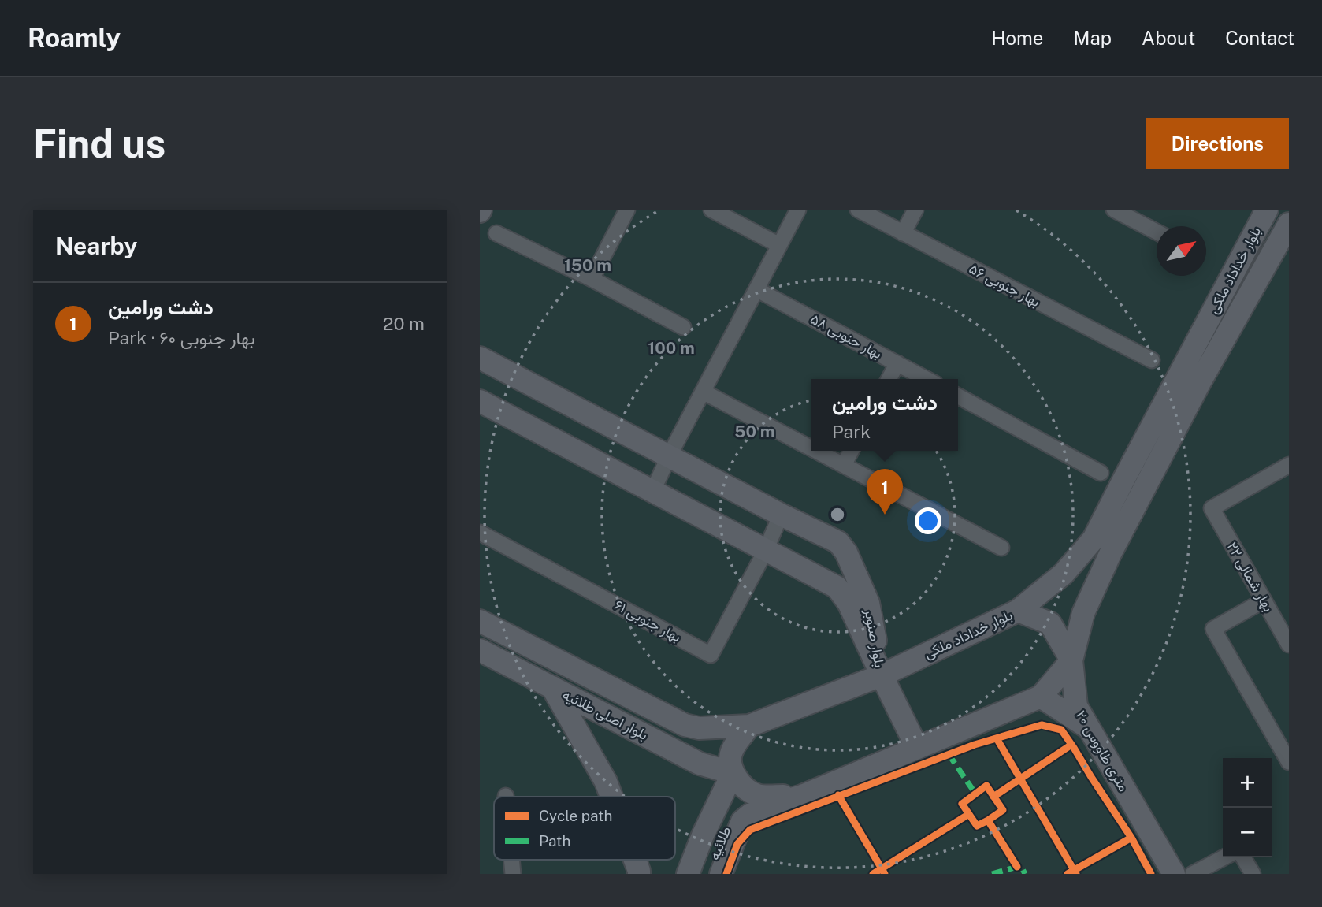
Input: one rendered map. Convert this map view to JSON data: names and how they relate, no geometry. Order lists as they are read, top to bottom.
{
  "streets": {
    "street": [
      "بلوار خداداد ملکی",
      "بهار جنوبی ۵۶",
      "بهار حنوبی ۵۸",
      "بهار شمالی ۲۲",
      "بهار جنوبی ۶۱",
      "بلوار صنوبر",
      "بلوار اصلی طلائیه",
      "۲۰ متری طاووس",
      "طلائیه"
    ]
  },
  "crossings": [
    ["بلوار خداداد ملکی", "بلوار صنوبر"],
    ["بلوار خداداد ملکی", "۲۰ متری طاووس"],
    ["بلوار خداداد ملکی", "طلائیه"],
    ["بهار جنوبی ۶۱", "بلوار صنوبر"],
    ["بلوار اصلی طلائیه", "طلائیه"]
  ],
  "legend": ["Cycle path", "Path"],
  "north": "top right",
  "page": {
    "header": "Roamly",
    "nav": [
      "Home",
      "Map",
      "About",
      "Contact"
    ],
    "buttons": "Directions",
    "title": "Find us",
    "heading": "Nearby",
    "list": [
      {
        "mark": "1",
        "name": "دشت ورامین",
        "note": "Park · بهار جنوبی ۶۰",
        "value": "20 m"
      }
    ],
    "popup": ["دشت ورامین", "Park"],
    "pins": "1",
    "map_buttons": ["+", "−"]
  },
  "rings": ["150 m", "100 m", "50 m"]
}
